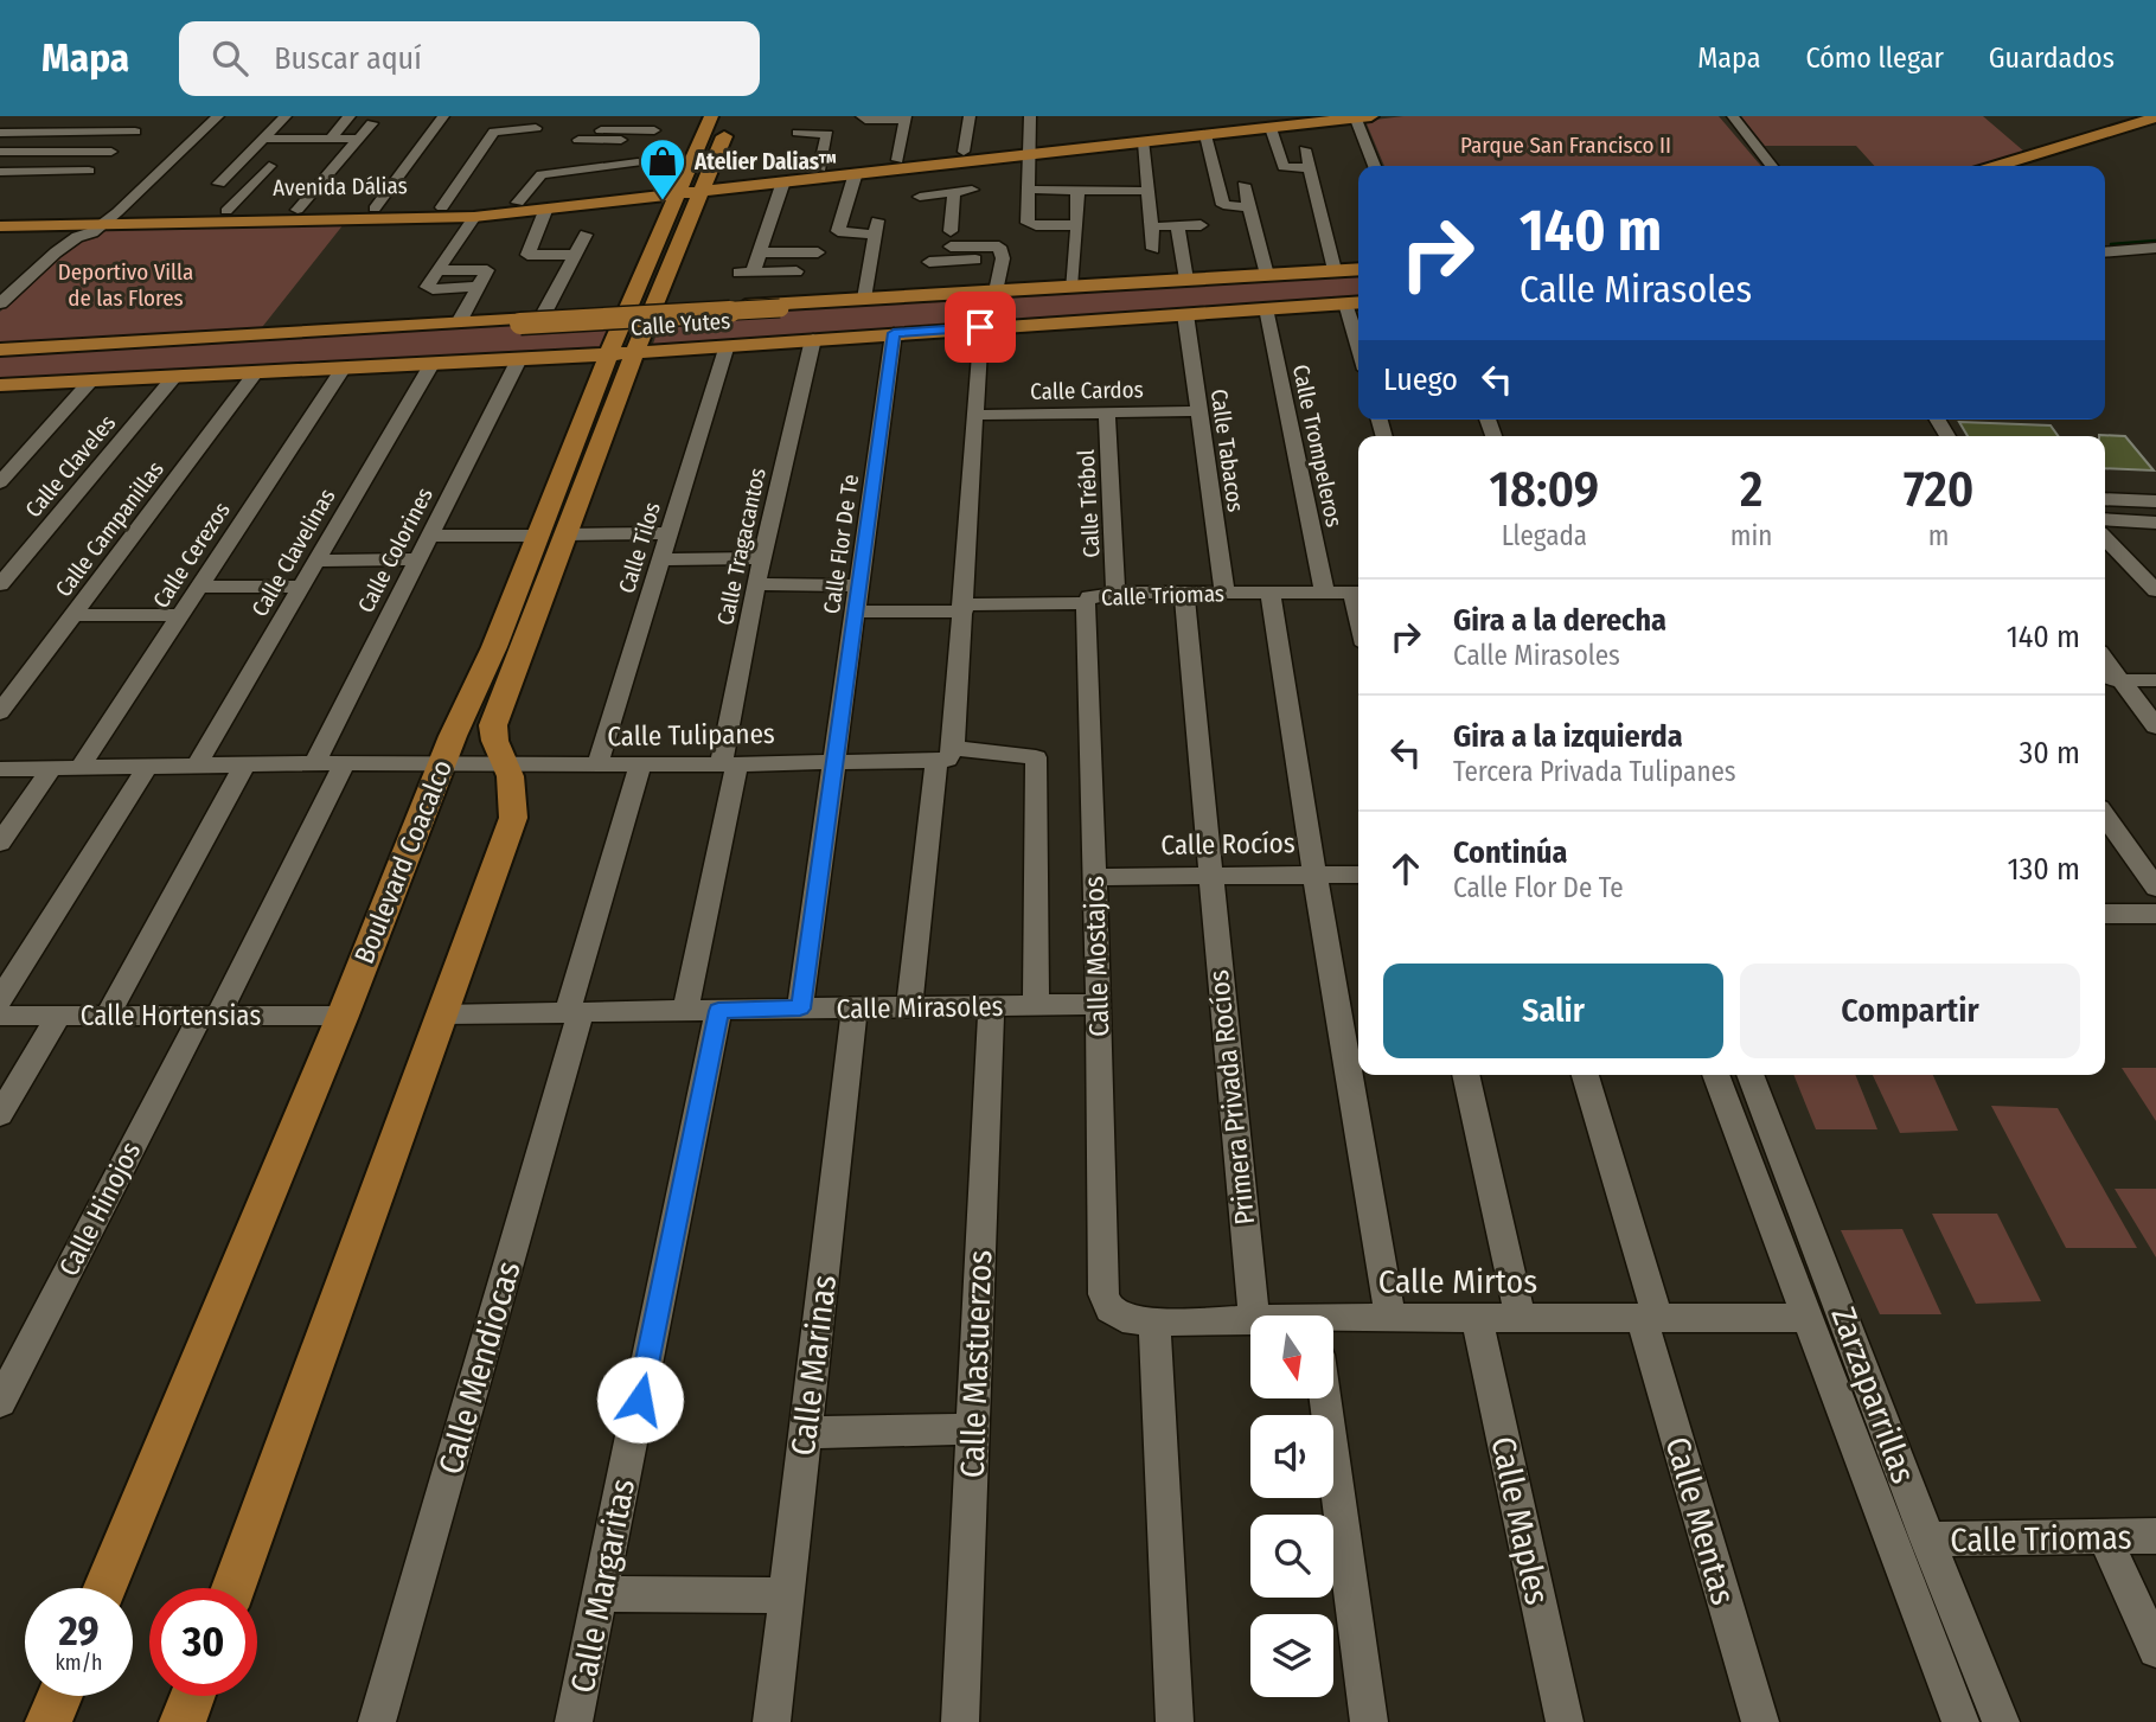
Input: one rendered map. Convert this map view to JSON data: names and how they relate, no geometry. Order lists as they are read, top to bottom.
{
  "streets": {
    "main road": ["Avenida Dálias", "Calle Yutes", "Boulevard Coacalco"],
    "street": [
      "Calle Cardos",
      "Calle Trompeleros",
      "Calle Tabacos",
      "Calle Claveles",
      "Calle Trébol",
      "Calle Campanillas",
      "Calle Flor De Te",
      "Calle Tragacantos",
      "Calle Tilos",
      "Calle Colorines",
      "Calle Clavelinas",
      "Calle Cerezos",
      "Calle Triomas",
      "Calle Tulipanes",
      "Calle Rocíos",
      "Calle Mostajos",
      "Calle Mirasoles",
      "Calle Hortensias",
      "Primera Privada Rocíos",
      "Calle Hinojos",
      "Calle Mirtos",
      "Calle Mastuerzos",
      "Calle Marinas",
      "Calle Mendiocas",
      "Zarzaparrillas",
      "Calle Maples",
      "Calle Mentas",
      "Calle Margaritas"
    ]
  },
  "crossings": [
    ["Avenida Dálias", "Boulevard Coacalco"],
    ["Calle Yutes", "Calle Trompeleros"],
    ["Calle Yutes", "Calle Tabacos"],
    ["Calle Yutes", "Calle Claveles"],
    ["Calle Yutes", "Calle Campanillas"],
    ["Calle Yutes", "Calle Flor De Te"],
    ["Calle Yutes", "Calle Tragacantos"],
    ["Calle Yutes", "Calle Tilos"],
    ["Calle Yutes", "Calle Colorines"],
    ["Calle Yutes", "Calle Clavelinas"],
    ["Calle Yutes", "Calle Cerezos"],
    ["Calle Yutes", "Boulevard Coacalco"],
    ["Calle Cardos", "Calle Tabacos"],
    ["Calle Cardos", "Calle Trébol"],
    ["Calle Trompeleros", "Calle Triomas"],
    ["Calle Tabacos", "Calle Triomas"],
    ["Calle Trébol", "Calle Triomas"],
    ["Calle Flor De Te", "Calle Triomas"],
    ["Calle Flor De Te", "Calle Tulipanes"],
    ["Calle Flor De Te", "Calle Mirasoles"],
    ["Calle Tragacantos", "Calle Tulipanes"],
    ["Calle Tragacantos", "Calle Mirasoles"],
    ["Calle Tilos", "Calle Tulipanes"],
    ["Calle Colorines", "Calle Tulipanes"],
    ["Calle Clavelinas", "Calle Tulipanes"],
    ["Calle Cerezos", "Calle Tulipanes"],
    ["Calle Triomas", "Calle Mostajos"],
    ["Calle Triomas", "Primera Privada Rocíos"],
    ["Calle Triomas", "Zarzaparrillas"],
    ["Calle Tulipanes", "Boulevard Coacalco"],
    ["Calle Tulipanes", "Calle Mirasoles"],
    ["Calle Tulipanes", "Calle Hinojos"],
    ["Calle Tulipanes", "Calle Mendiocas"],
    ["Calle Rocíos", "Calle Mostajos"],
    ["Calle Rocíos", "Primera Privada Rocíos"],
    ["Boulevard Coacalco", "Calle Mirasoles"],
    ["Boulevard Coacalco", "Calle Hortensias"],
    ["Calle Mostajos", "Calle Mirasoles"],
    ["Calle Mostajos", "Calle Mirtos"],
    ["Calle Mirasoles", "Calle Mastuerzos"],
    ["Calle Mirasoles", "Calle Marinas"],
    ["Calle Mirasoles", "Calle Mendiocas"],
    ["Calle Mirasoles", "Calle Margaritas"],
    ["Calle Hortensias", "Calle Hinojos"],
    ["Calle Mirtos", "Zarzaparrillas"],
    ["Calle Mirtos", "Calle Maples"],
    ["Calle Mirtos", "Calle Mentas"]
  ],
  "parks": ["Parque San Francisco II", "Deportivo Villa de las Flores"],
  "places": {
    "shop": ["Atelier Dalias™"]
  },
  "north": "bottom",
  "page": {
    "header": "Mapa",
    "search": "Buscar aquí",
    "nav": ["Mapa", "Cómo llegar", "Guardados"],
    "turn": ["140 m", "Calle Mirasoles"],
    "then": "Luego",
    "eta": [
      "18:09",
      "Llegada",
      "2",
      "min",
      "720",
      "m"
    ],
    "list": [
      {
        "name": "Gira a la derecha",
        "note": "Calle Mirasoles",
        "value": "140 m"
      },
      {
        "name": "Gira a la izquierda",
        "note": "Tercera Privada Tulipanes",
        "value": "30 m"
      },
      {
        "name": "Continúa",
        "note": "Calle Flor De Te",
        "value": "130 m"
      }
    ],
    "buttons": ["Salir", "Compartir"],
    "speed": "29 km/h",
    "limit": "30"
  }
}
